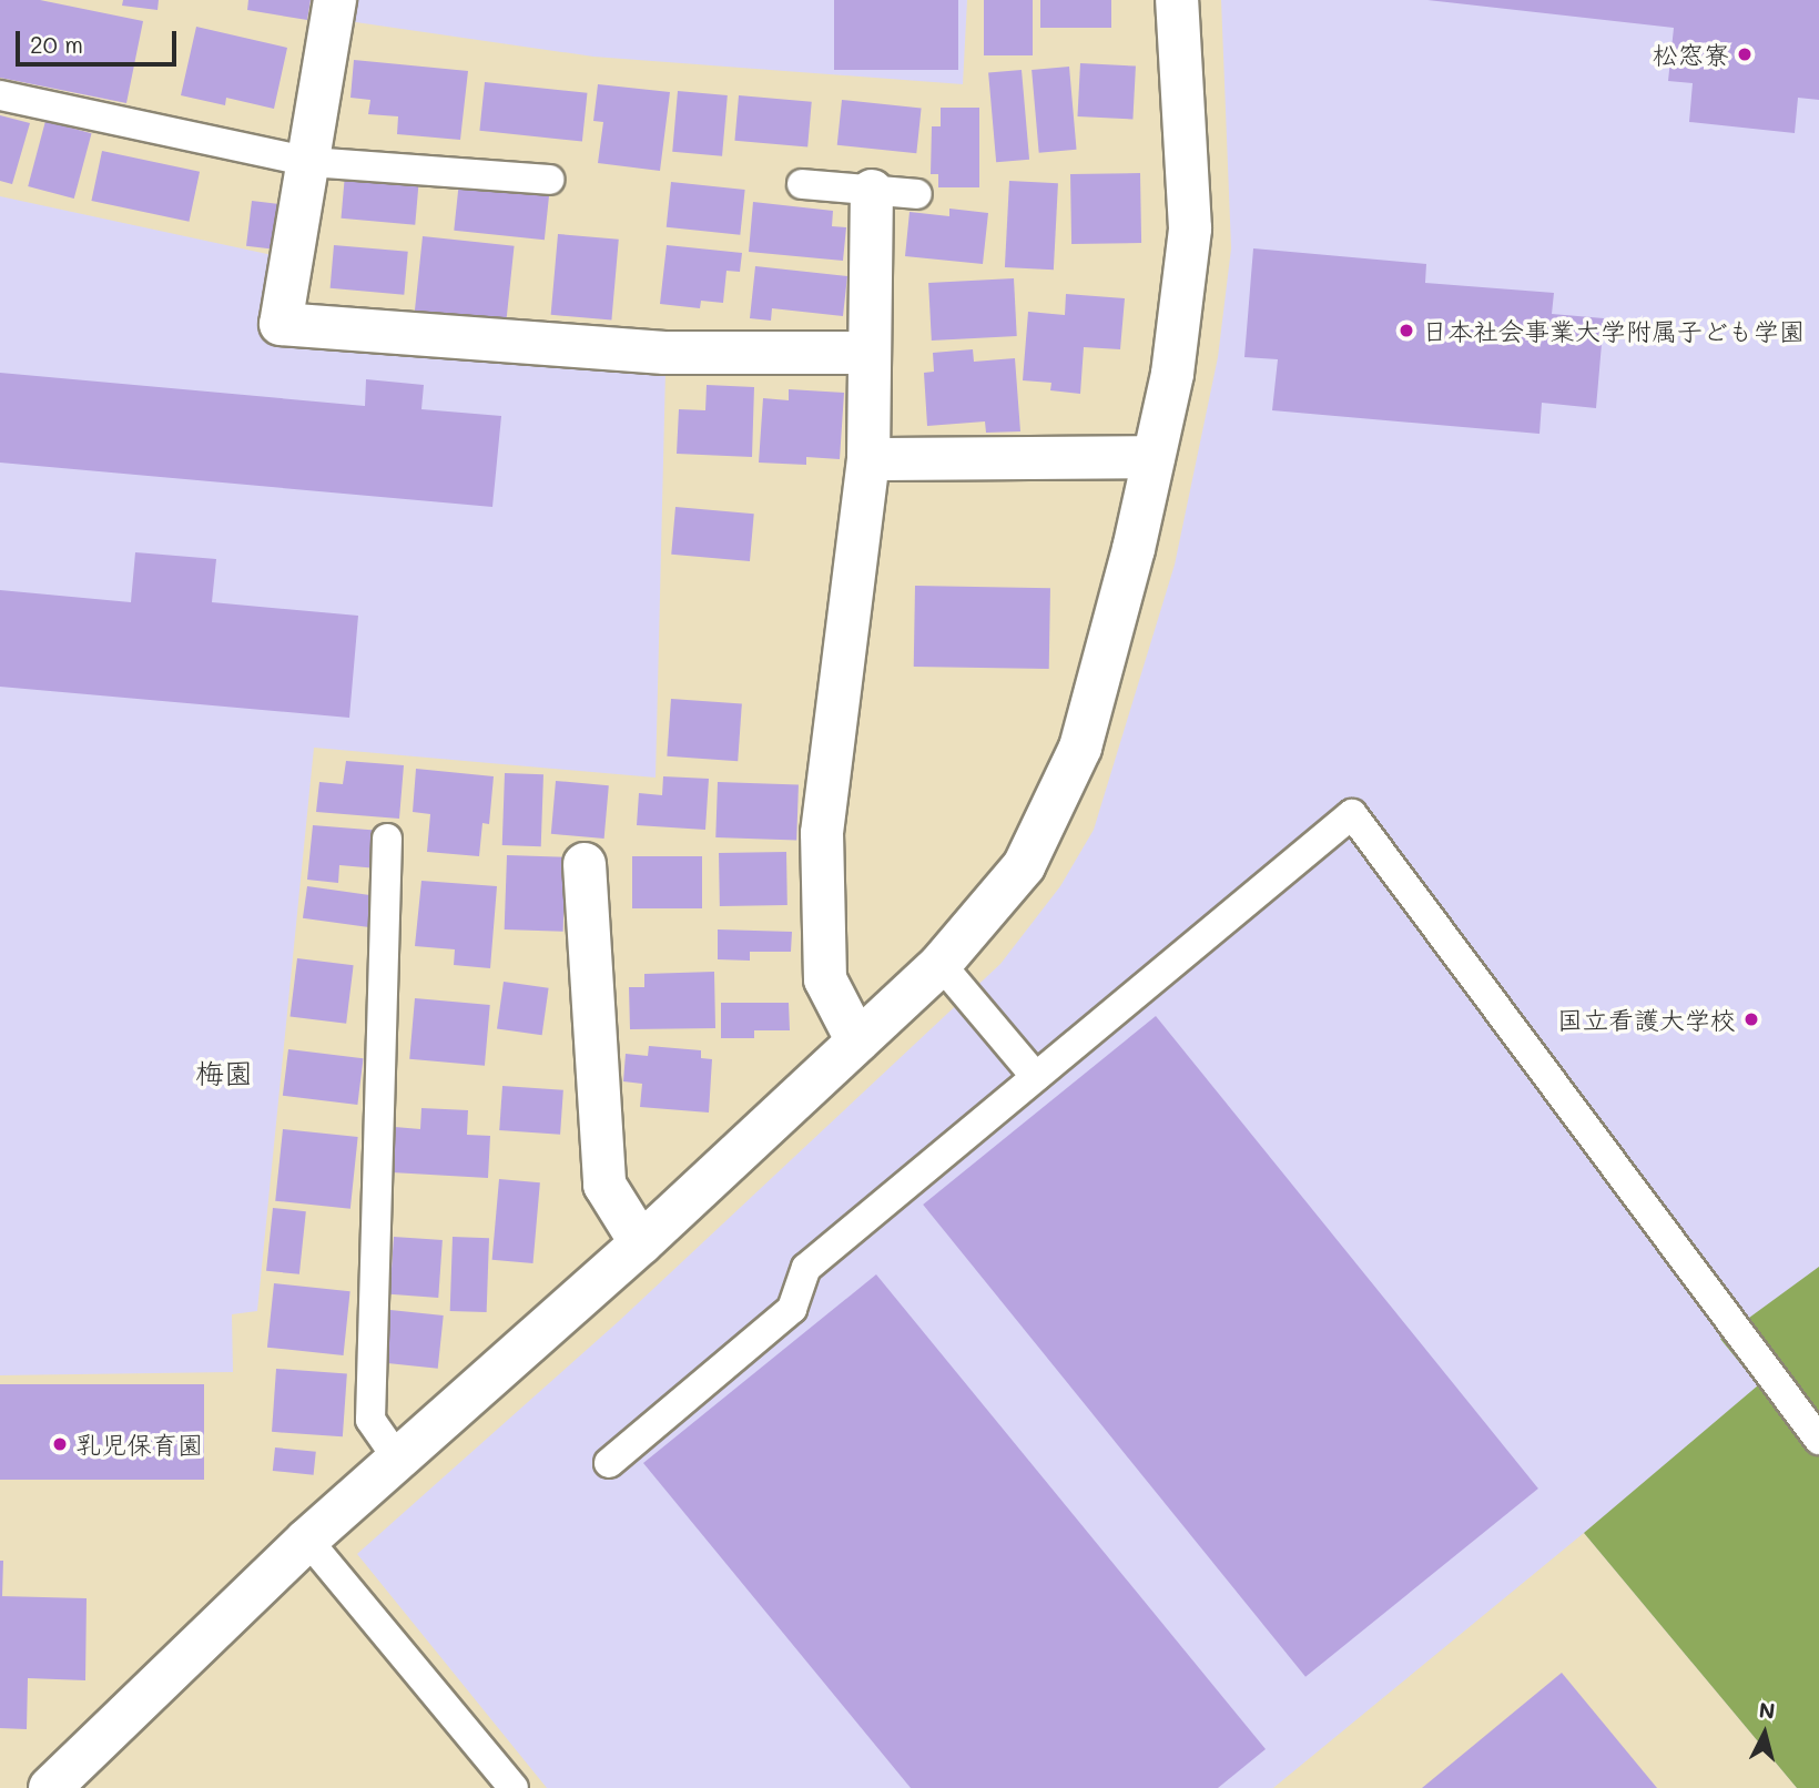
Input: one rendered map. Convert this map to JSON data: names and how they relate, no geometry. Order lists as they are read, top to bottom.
{
  "districts": ["梅園"],
  "places": [
    "松窓寮",
    "日本社会事業大学附属子ども学園",
    "国立看護大学校",
    "乳児保育園"
  ],
  "scale_bar": "20 m",
  "north": "top"
}
